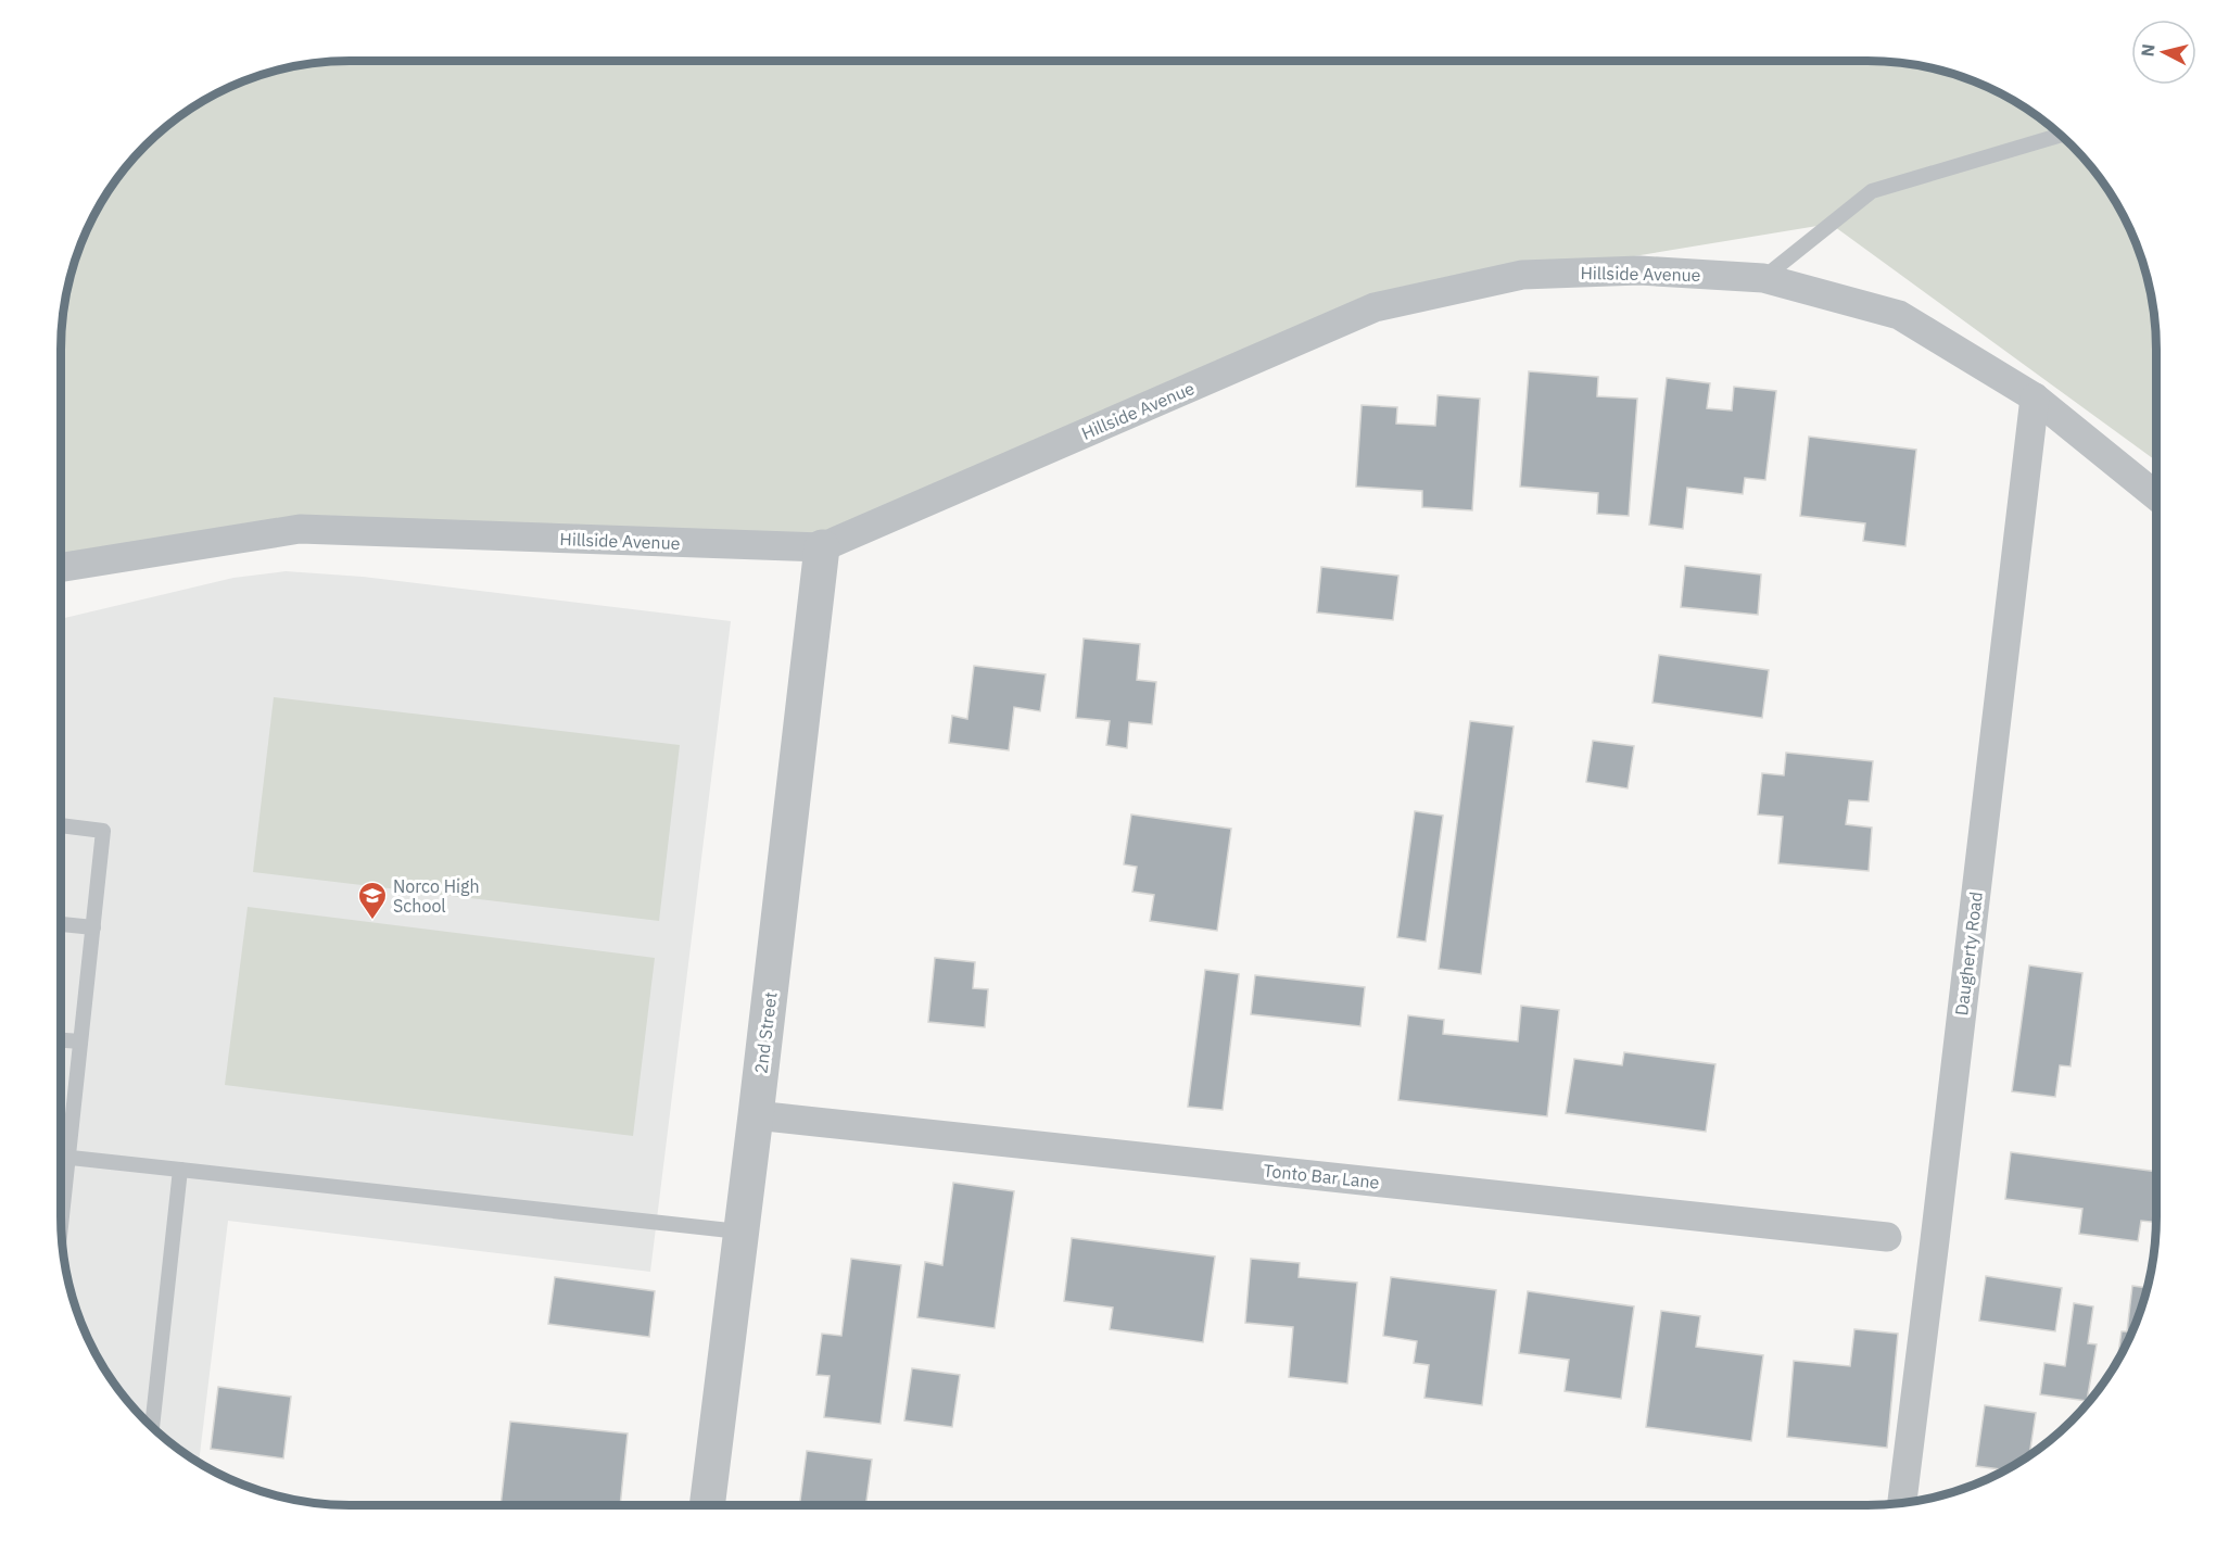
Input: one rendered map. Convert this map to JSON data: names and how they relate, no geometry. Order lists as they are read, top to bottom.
{
  "streets": {
    "street": [
      "Hillside Avenue",
      "Daugherty Road",
      "2nd Street",
      "Tonto Bar Lane"
    ]
  },
  "crossings": [
    ["Hillside Avenue", "Daugherty Road"],
    ["Hillside Avenue", "2nd Street"],
    ["2nd Street", "Tonto Bar Lane"]
  ],
  "places": {
    "school or university": ["Norco High School"]
  },
  "north": "left"
}
